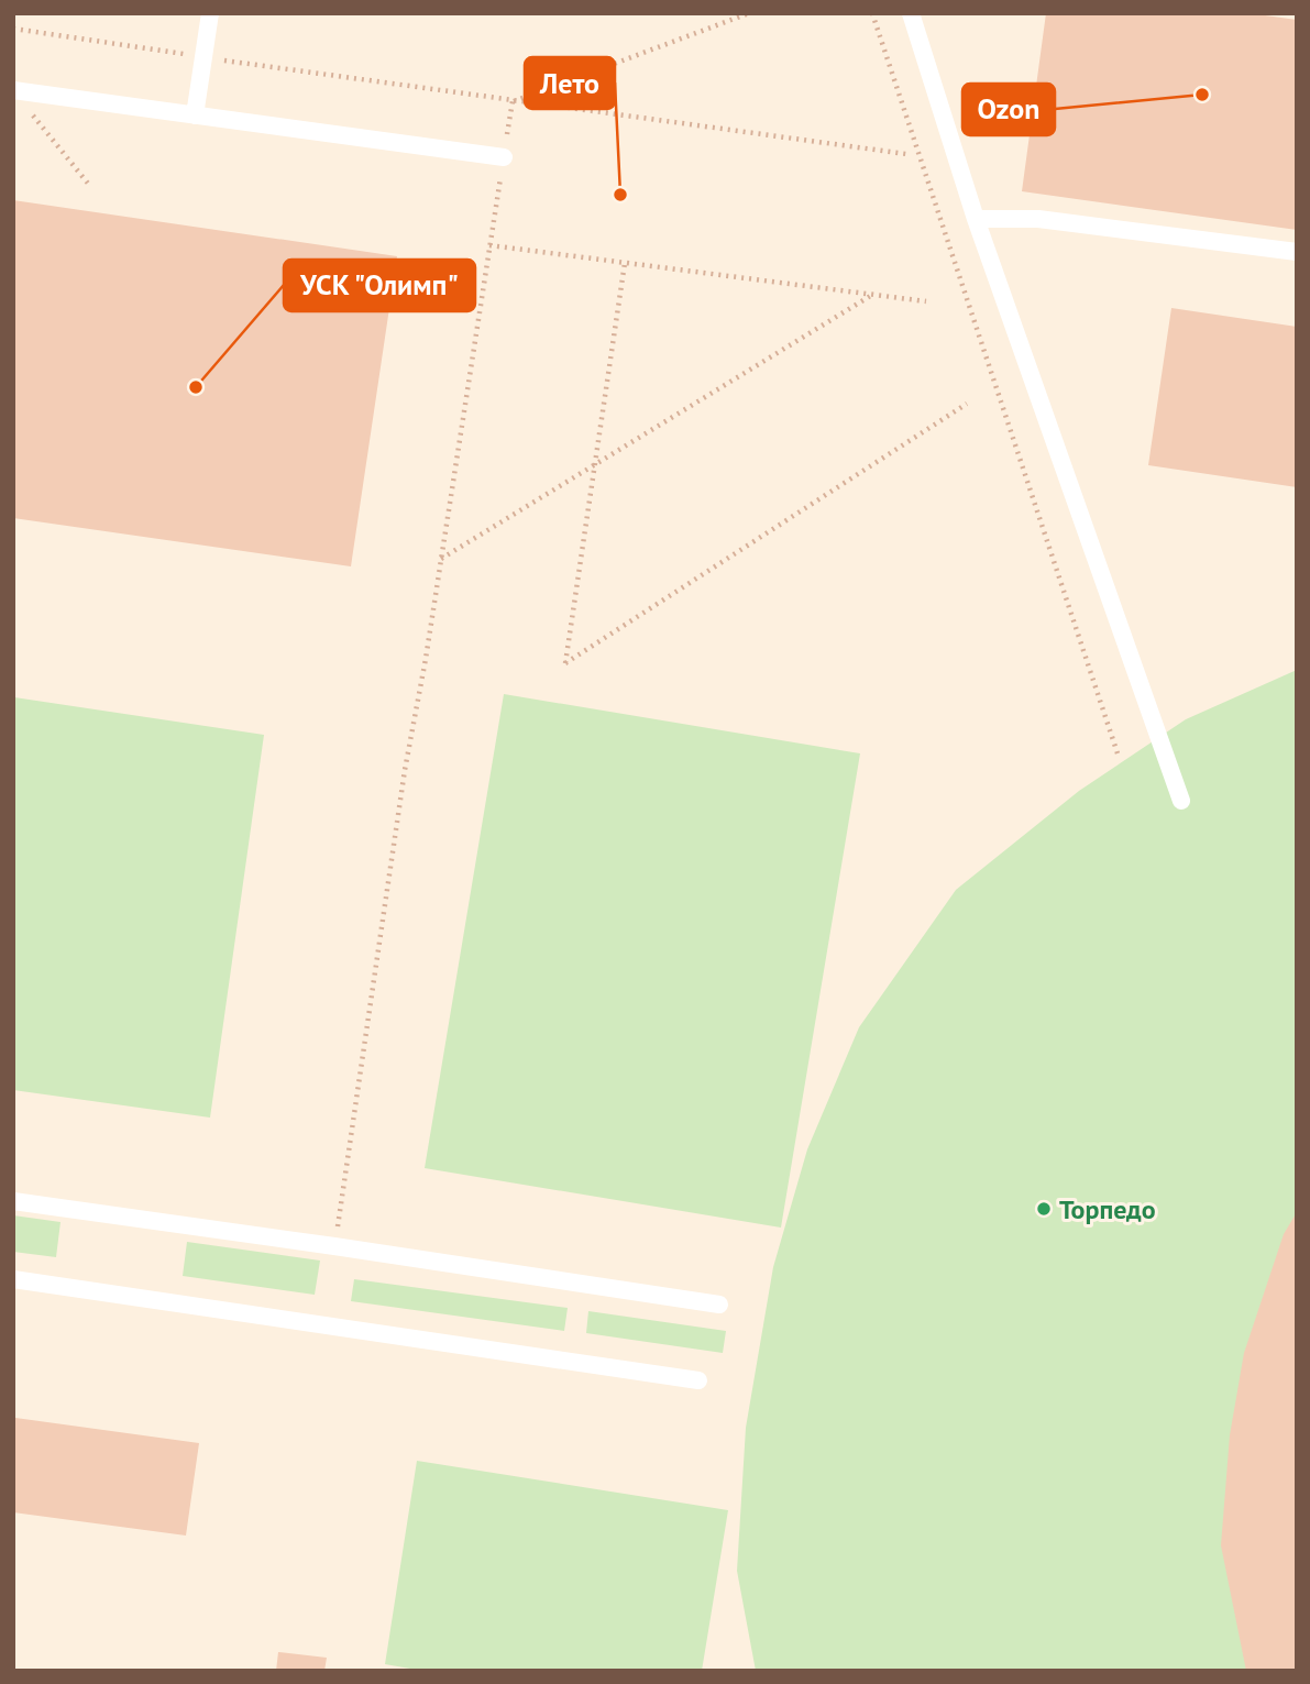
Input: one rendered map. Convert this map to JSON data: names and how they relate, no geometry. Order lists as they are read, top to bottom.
{
  "places": [
    "Ozon",
    "Лето",
    "УСК \"Олимп\"",
    "Торпедо"
  ]
}
